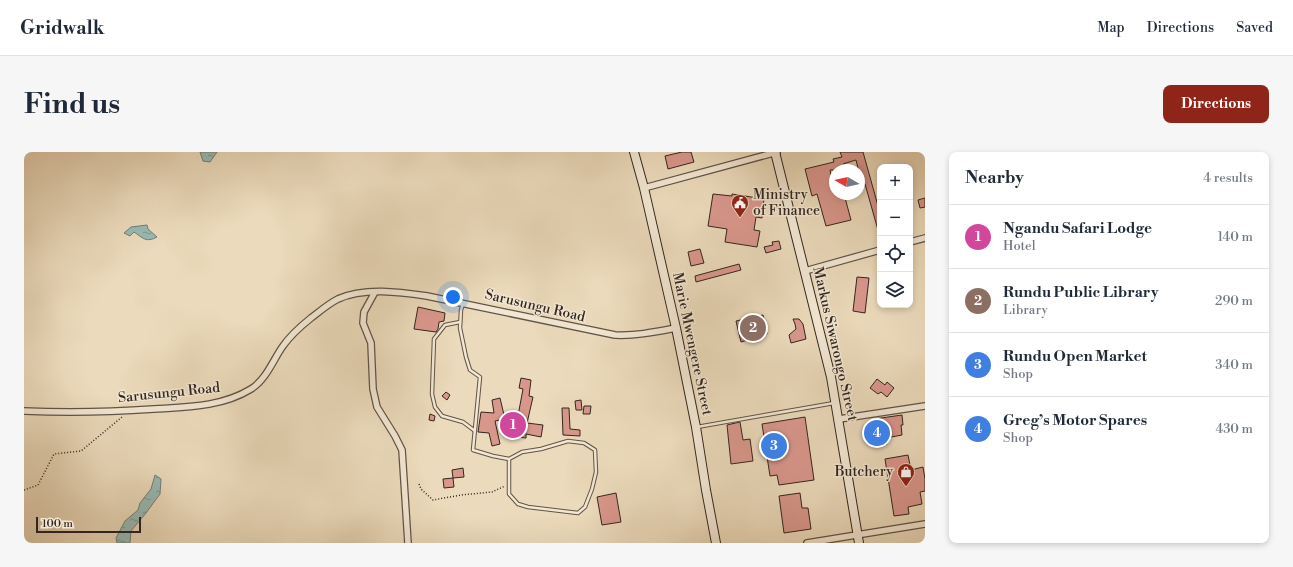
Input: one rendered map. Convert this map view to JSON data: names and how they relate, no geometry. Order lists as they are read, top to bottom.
{
  "streets": {
    "main road": ["Marie Mwengere Street", "Markus Siwarongo Street"],
    "street": ["Sarusungu Road"]
  },
  "crossings": [
    ["Sarusungu Road", "Marie Mwengere Street"]
  ],
  "places": {
    "public building": ["Ministry of Finance"],
    "shop": ["Butchery"]
  },
  "scale_bar": "100 m",
  "north": "left",
  "page": {
    "header": "Gridwalk",
    "nav": ["Map", "Directions", "Saved"],
    "buttons": "Directions",
    "title": "Find us",
    "heading": ["Nearby", "4 results"],
    "map_buttons": ["+", "−"],
    "list": [
      {
        "mark": "1",
        "name": "Ngandu Safari Lodge",
        "note": "Hotel",
        "value": "140 m"
      },
      {
        "mark": "2",
        "name": "Rundu Public Library",
        "note": "Library",
        "value": "290 m"
      },
      {
        "mark": "3",
        "name": "Rundu Open Market",
        "note": "Shop",
        "value": "340 m"
      },
      {
        "mark": "4",
        "name": "Greg’s Motor Spares",
        "note": "Shop",
        "value": "430 m"
      }
    ],
    "pins": [
      "2",
      "1",
      "4",
      "3"
    ],
    "scale": "100 m"
  }
}
